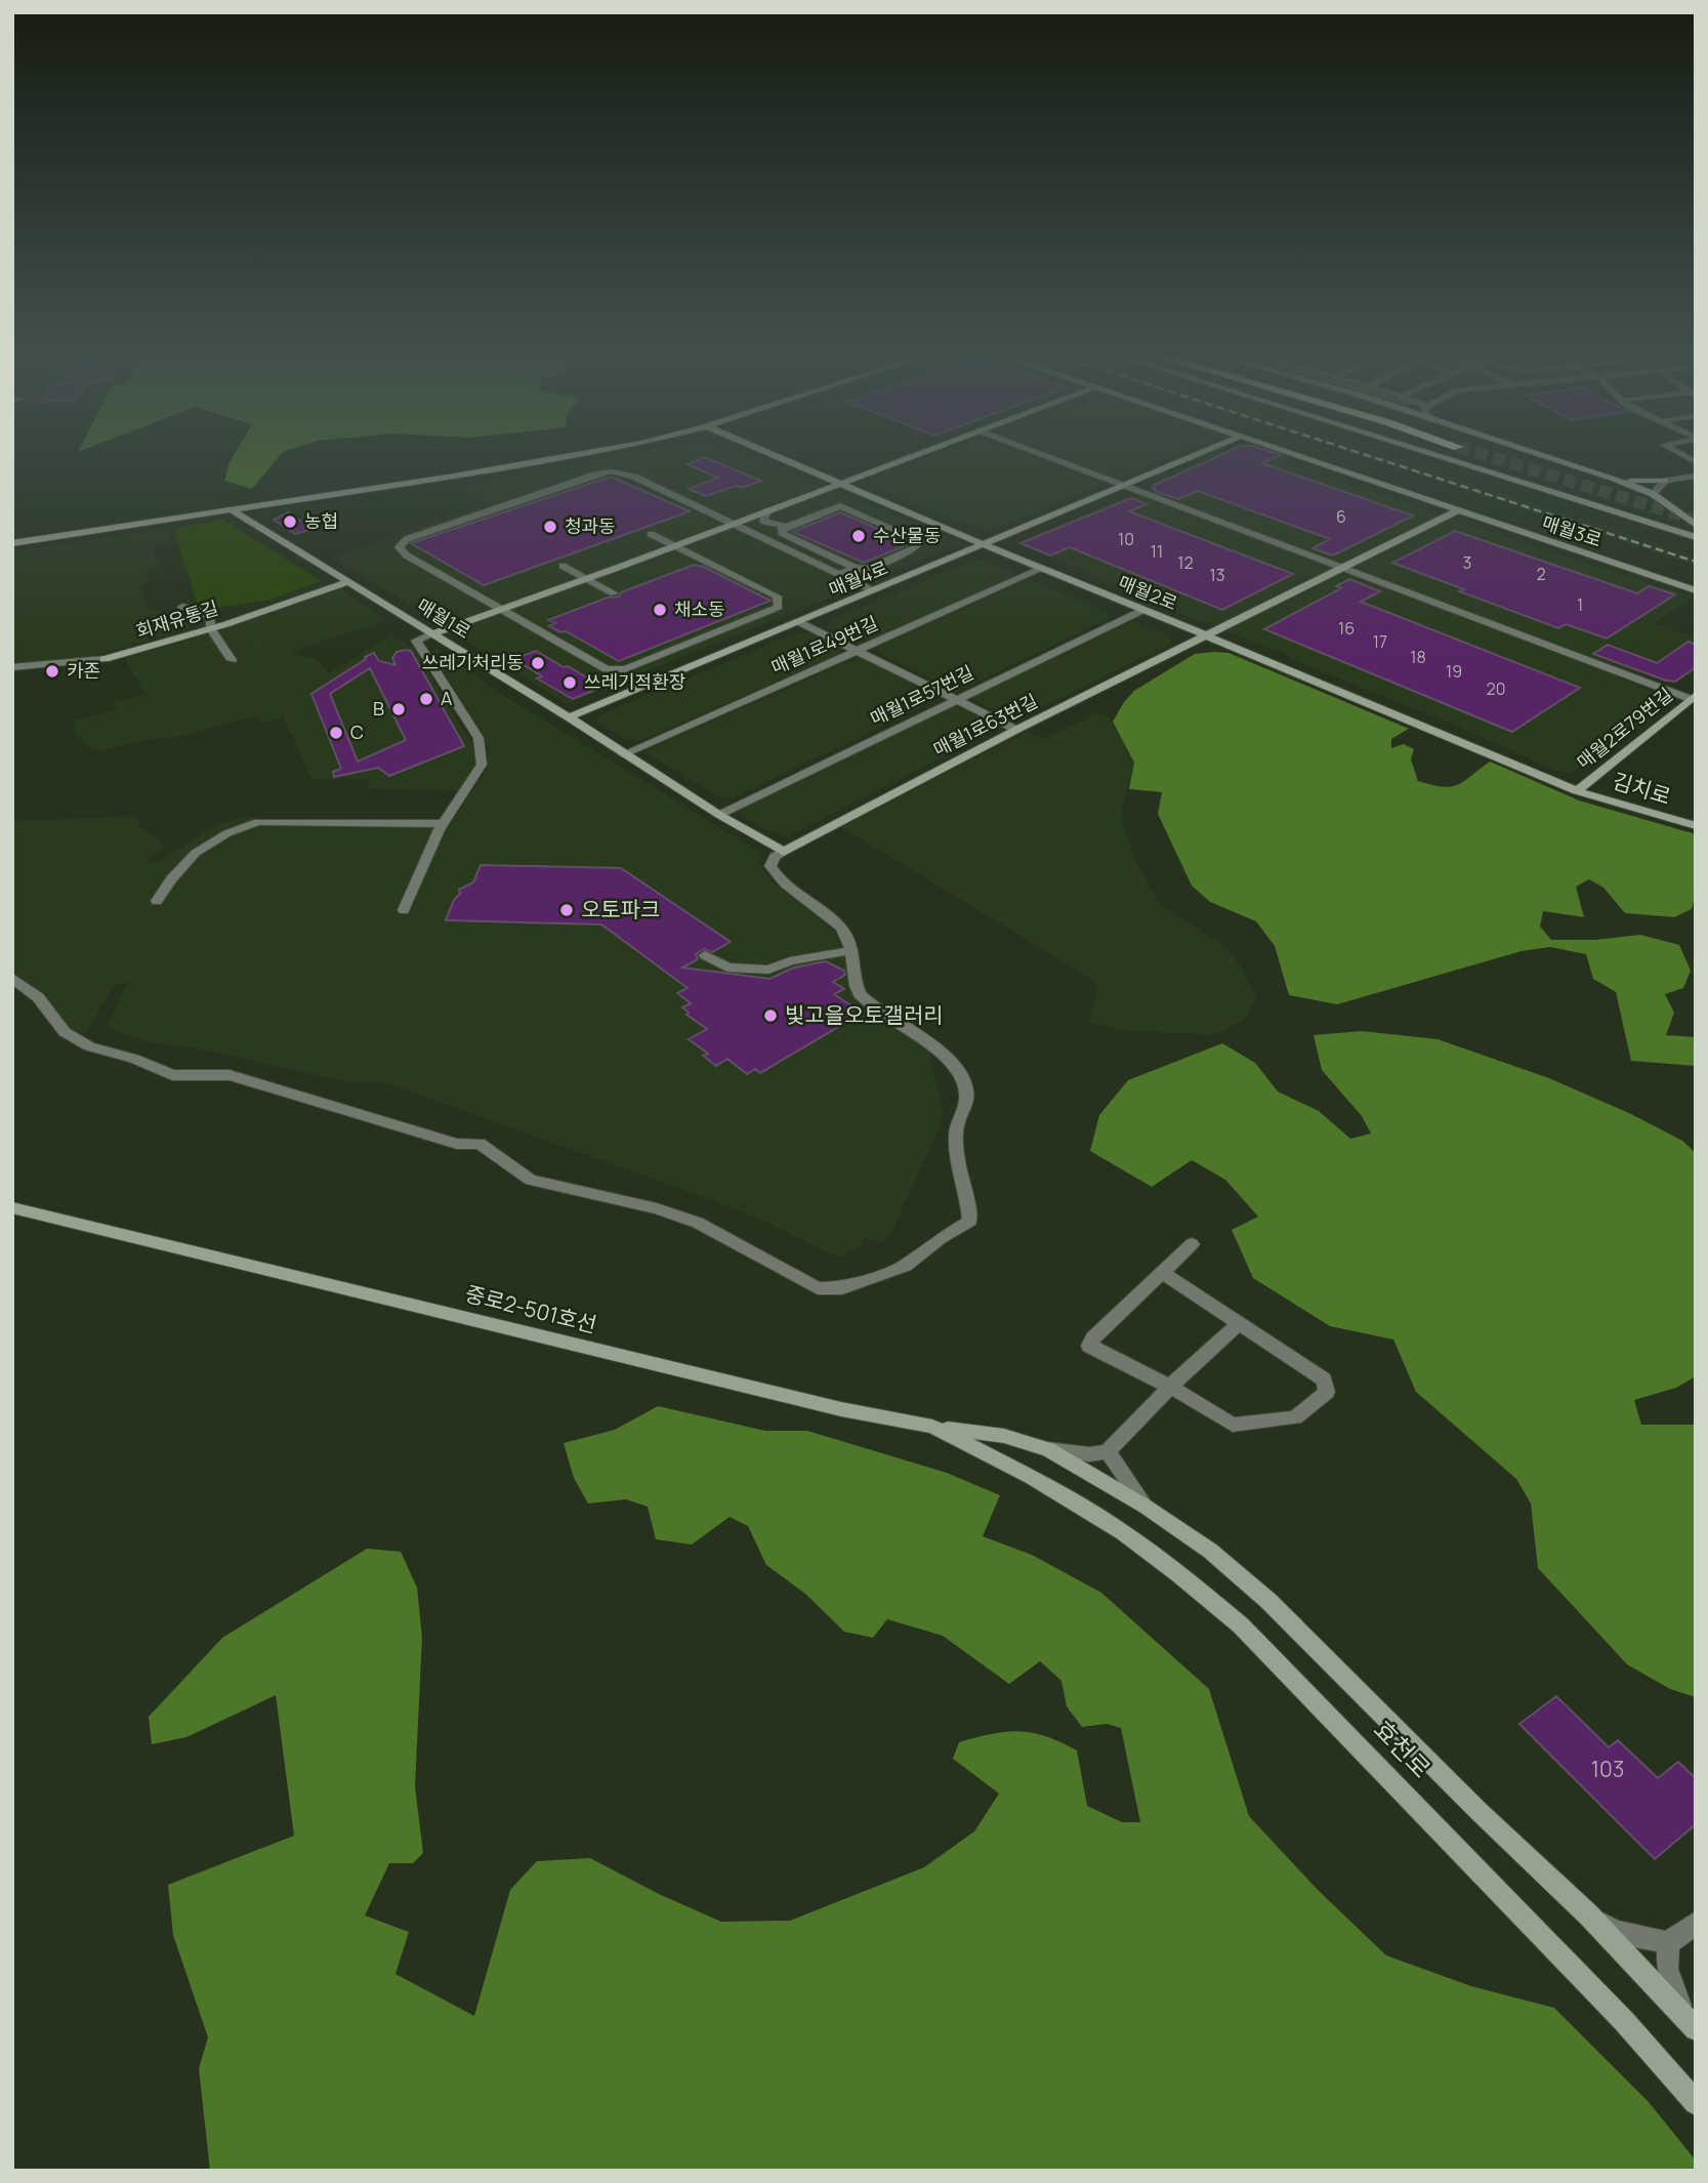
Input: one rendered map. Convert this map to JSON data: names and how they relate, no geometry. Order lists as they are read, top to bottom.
{
  "streets": {
    "street": [
      "매월3로",
      "매월4로",
      "매월2로",
      "매월1로",
      "회재유통길",
      "매월1로49번길",
      "매월1로57번길",
      "매월1로63번길",
      "매월2로79번길",
      "김치로",
      "중로2-501호선",
      "효천로"
    ]
  },
  "crossings": [
    ["매월3로", "매월1로63번길"],
    ["매월4로", "매월2로"],
    ["매월4로", "매월1로"],
    ["매월2로", "매월1로49번길"],
    ["매월2로", "매월1로57번길"],
    ["매월2로", "매월1로63번길"],
    ["매월2로", "매월2로79번길"],
    ["매월2로", "김치로"],
    ["매월1로", "회재유통길"],
    ["매월1로", "매월1로49번길"],
    ["매월1로", "매월1로57번길"],
    ["매월1로", "매월1로63번길"],
    ["매월2로79번길", "김치로"],
    ["중로2-501호선", "효천로"]
  ],
  "places": [
    "농협",
    "청과동",
    "수산물동",
    "채소동",
    "쓰레기처리동",
    "카존",
    "쓰레기적환장",
    "A",
    "B",
    "C",
    "오토파크",
    "빛고을오토갤러리"
  ],
  "house_numbers": [
    "6",
    "10",
    "11",
    "12",
    "3",
    "2",
    "13",
    "1",
    "16",
    "17",
    "18",
    "19",
    "20",
    "103"
  ]
}
